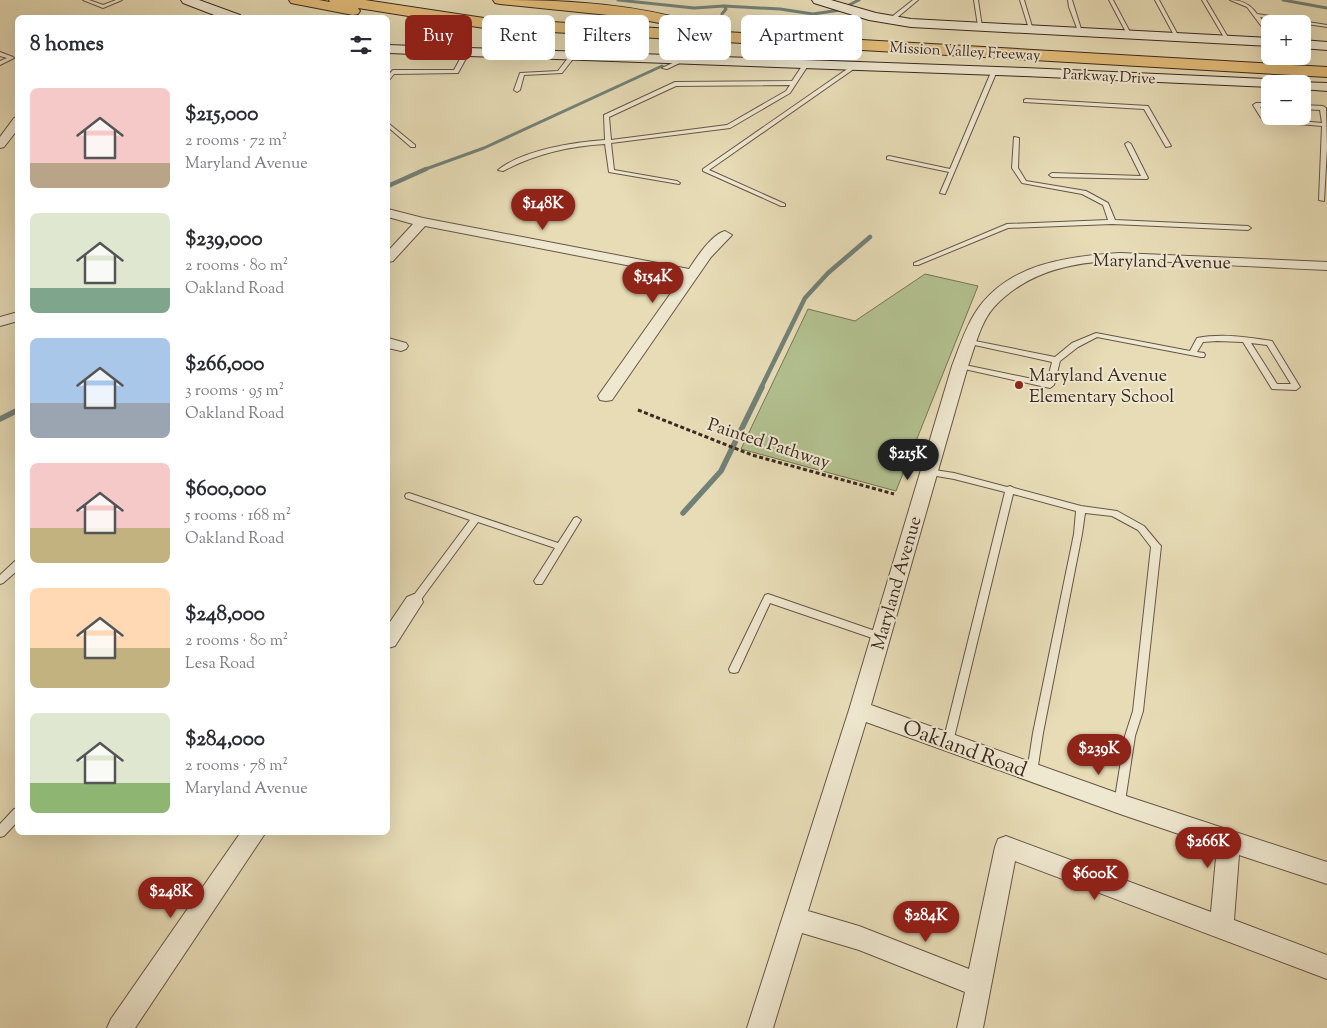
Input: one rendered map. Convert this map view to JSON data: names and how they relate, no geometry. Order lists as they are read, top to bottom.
{
  "streets": {
    "highway": ["Mission Valley Freeway"],
    "street": ["Parkway Drive", "Maryland Avenue", "Oakland Road"],
    "path": ["Painted Pathway"]
  },
  "crossings": [
    ["Maryland Avenue", "Oakland Road"]
  ],
  "places": ["Maryland Avenue Elementary School"],
  "page": {
    "map_buttons": ["+", "−"],
    "chip": [
      "Buy",
      "Rent",
      "Filters",
      "New",
      "Apartment"
    ],
    "heading": "8 homes",
    "list": [
      {
        "name": "$215,000",
        "note": "2 rooms · 72 m² · Maryland Avenue"
      },
      {
        "name": "$239,000",
        "note": "2 rooms · 80 m² · Oakland Road"
      },
      {
        "name": "$266,000",
        "note": "3 rooms · 95 m² · Oakland Road"
      },
      {
        "name": "$600,000",
        "note": "5 rooms · 168 m² · Oakland Road"
      },
      {
        "name": "$248,000",
        "note": "2 rooms · 80 m² · Lesa Road"
      },
      {
        "name": "$284,000",
        "note": "2 rooms · 78 m² · Maryland Avenue"
      }
    ],
    "price": [
      "$148K",
      "$154K",
      "$215K",
      "$239K",
      "$266K",
      "$600K",
      "$248K",
      "$284K"
    ]
  }
}
